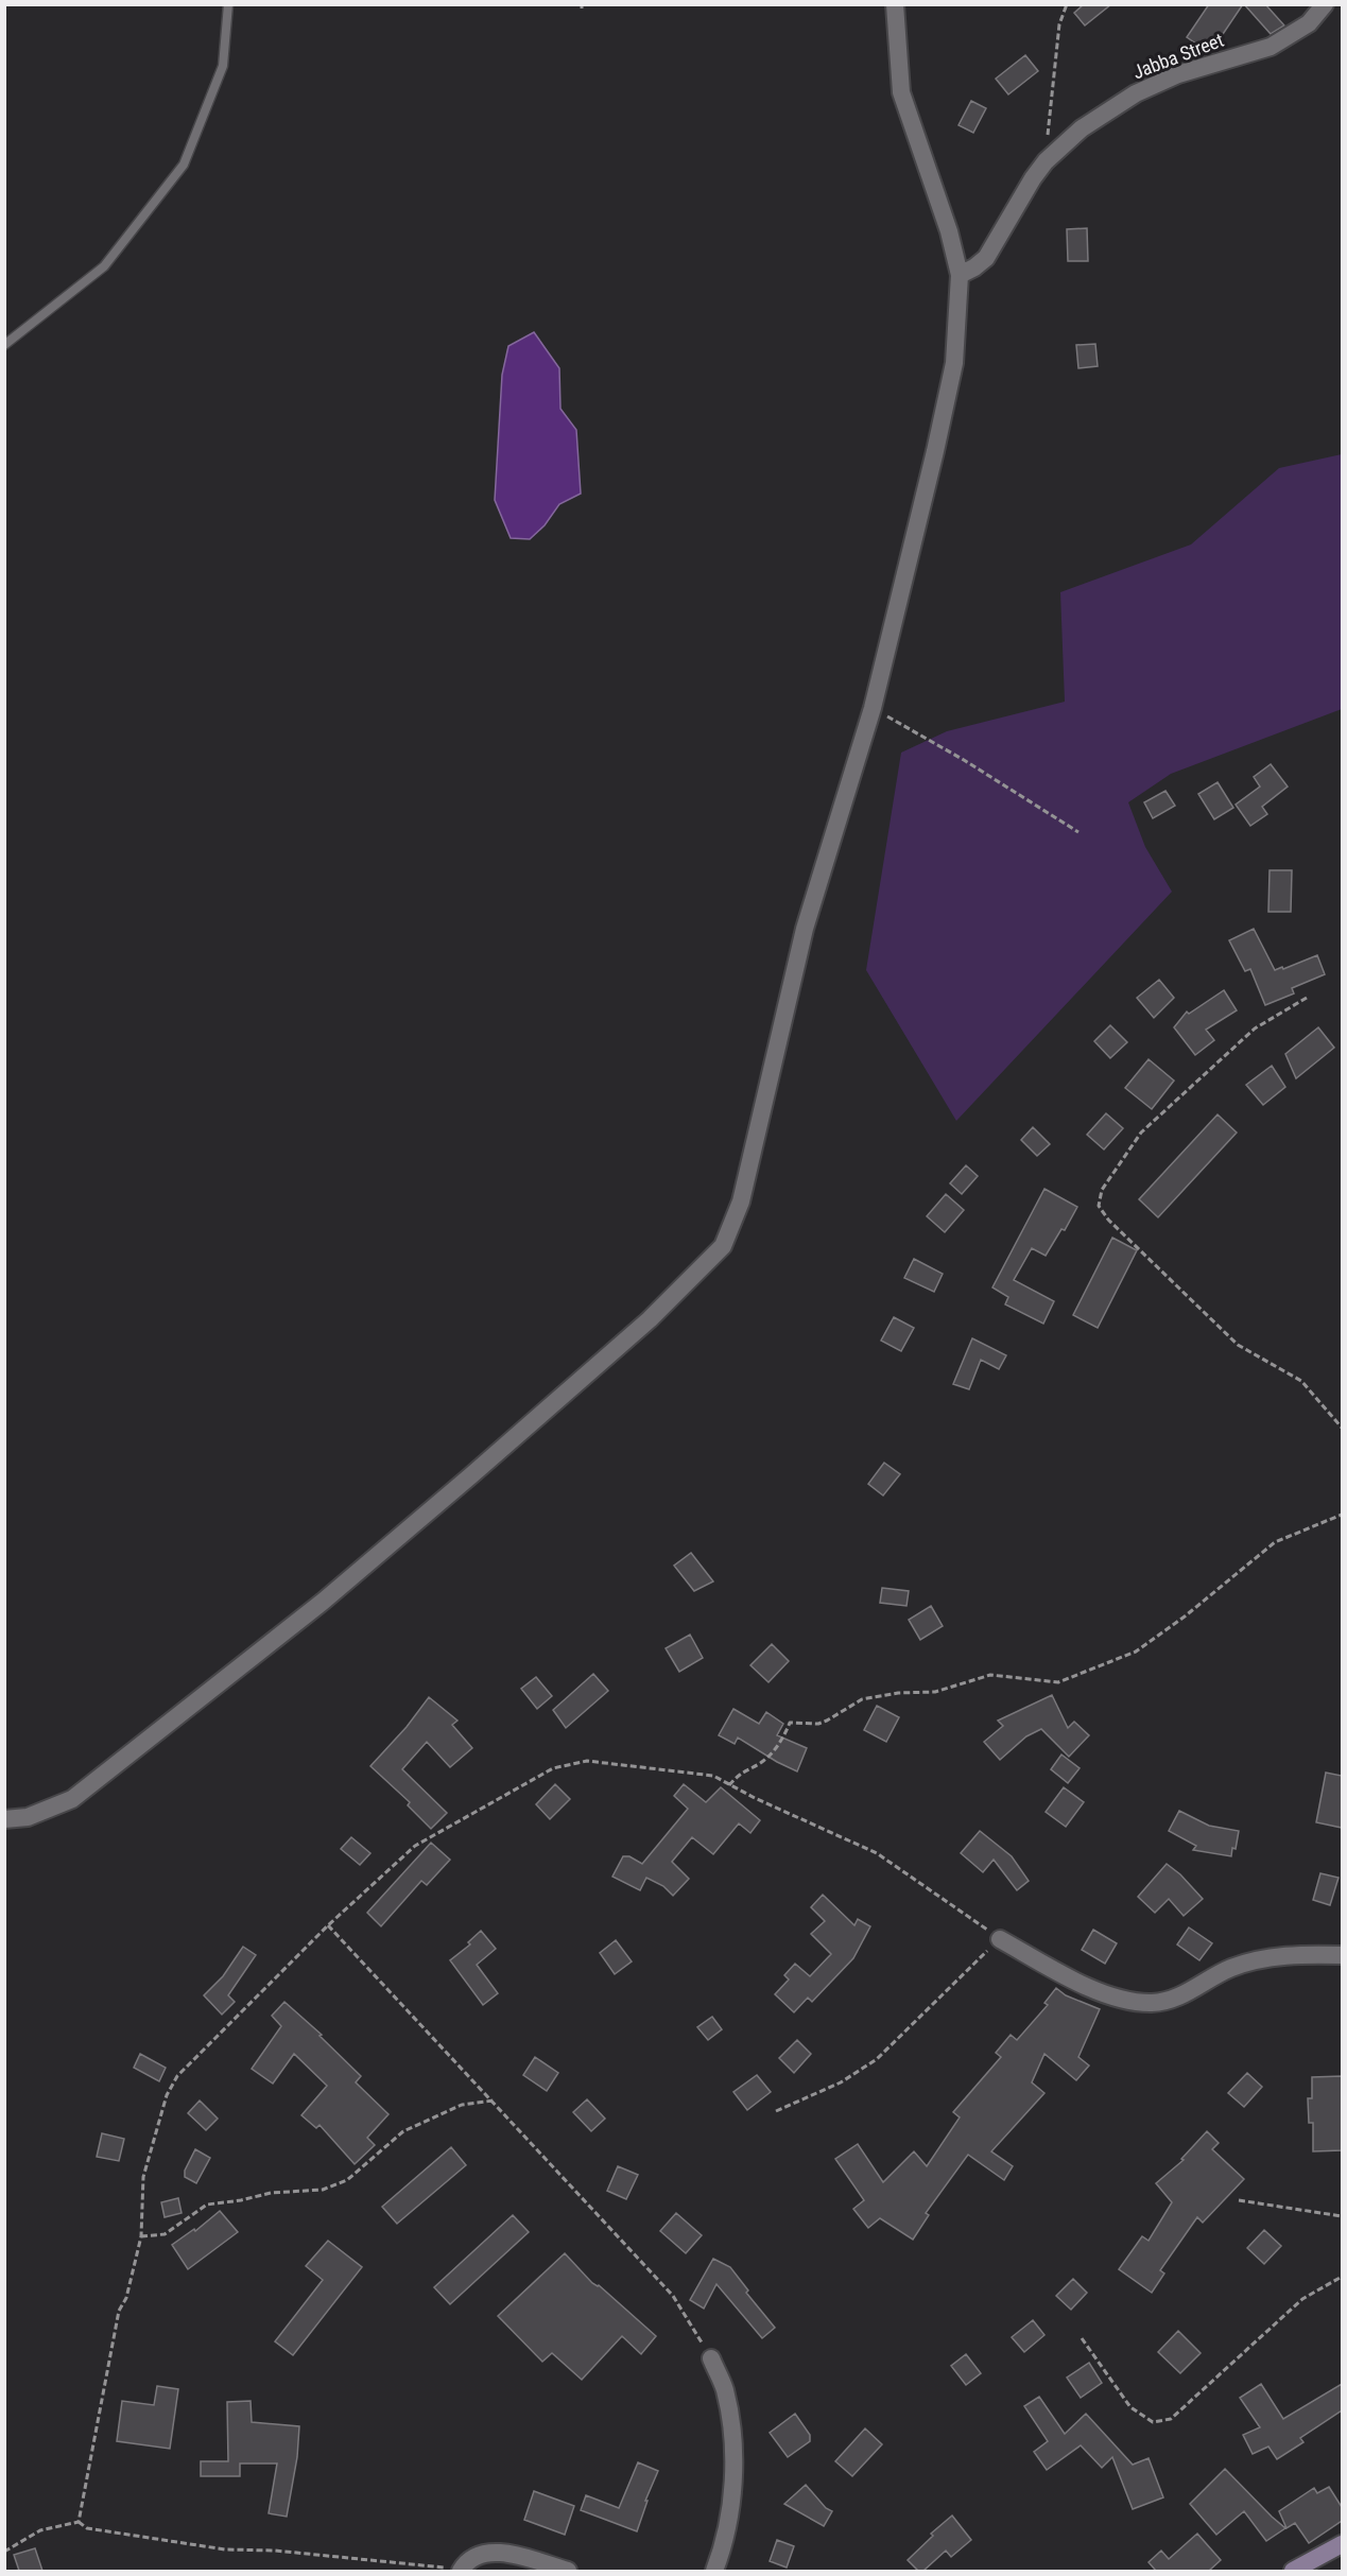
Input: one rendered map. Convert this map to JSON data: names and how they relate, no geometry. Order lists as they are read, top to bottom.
{
  "streets": {
    "street": ["Jabba Street"]
  }
}
